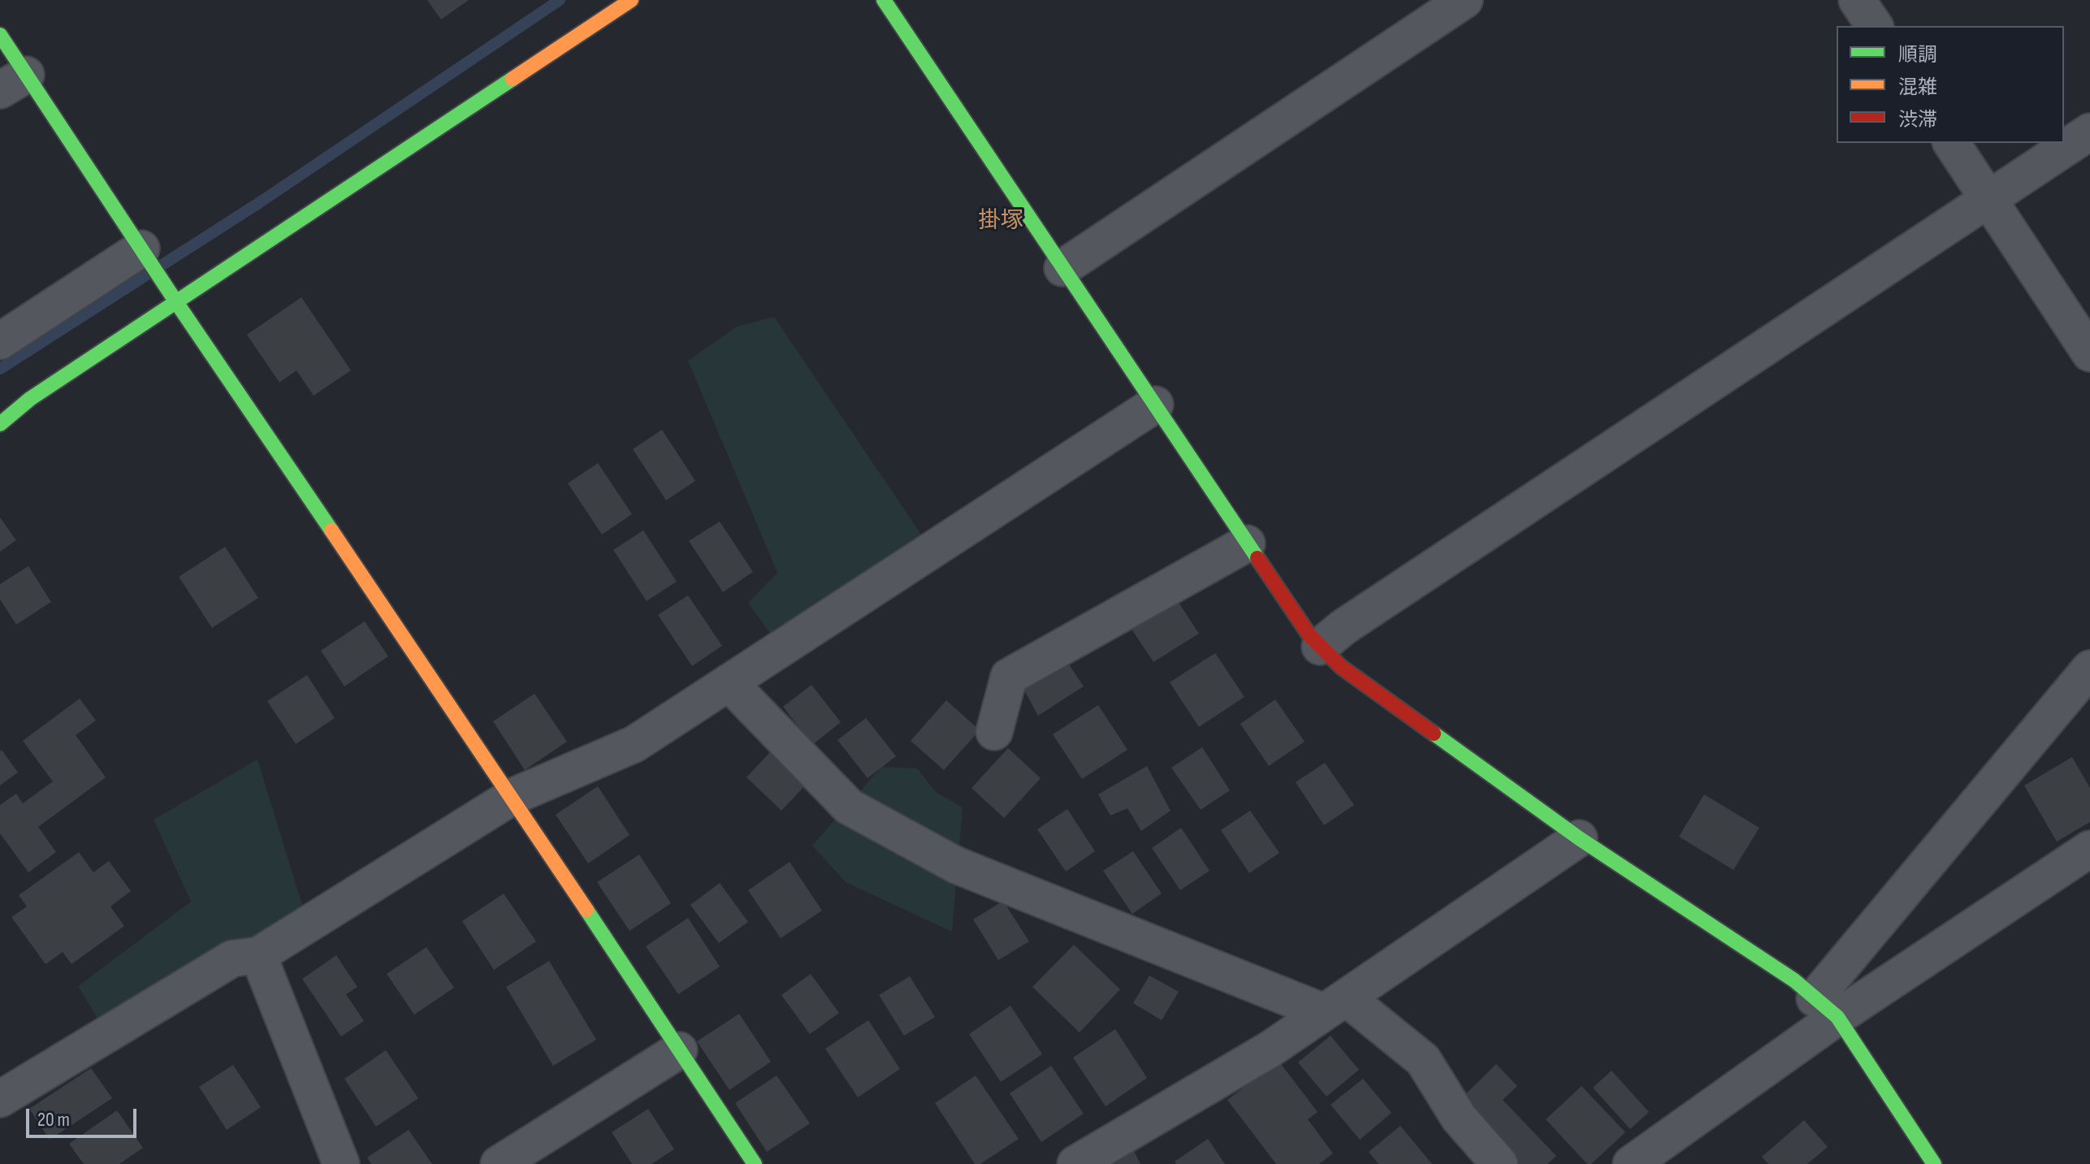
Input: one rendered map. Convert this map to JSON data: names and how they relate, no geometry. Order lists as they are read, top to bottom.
{
  "districts": ["掛塚"],
  "legend": ["順調", "混雑", "渋滞"],
  "scale_bar": "20 m"
}
